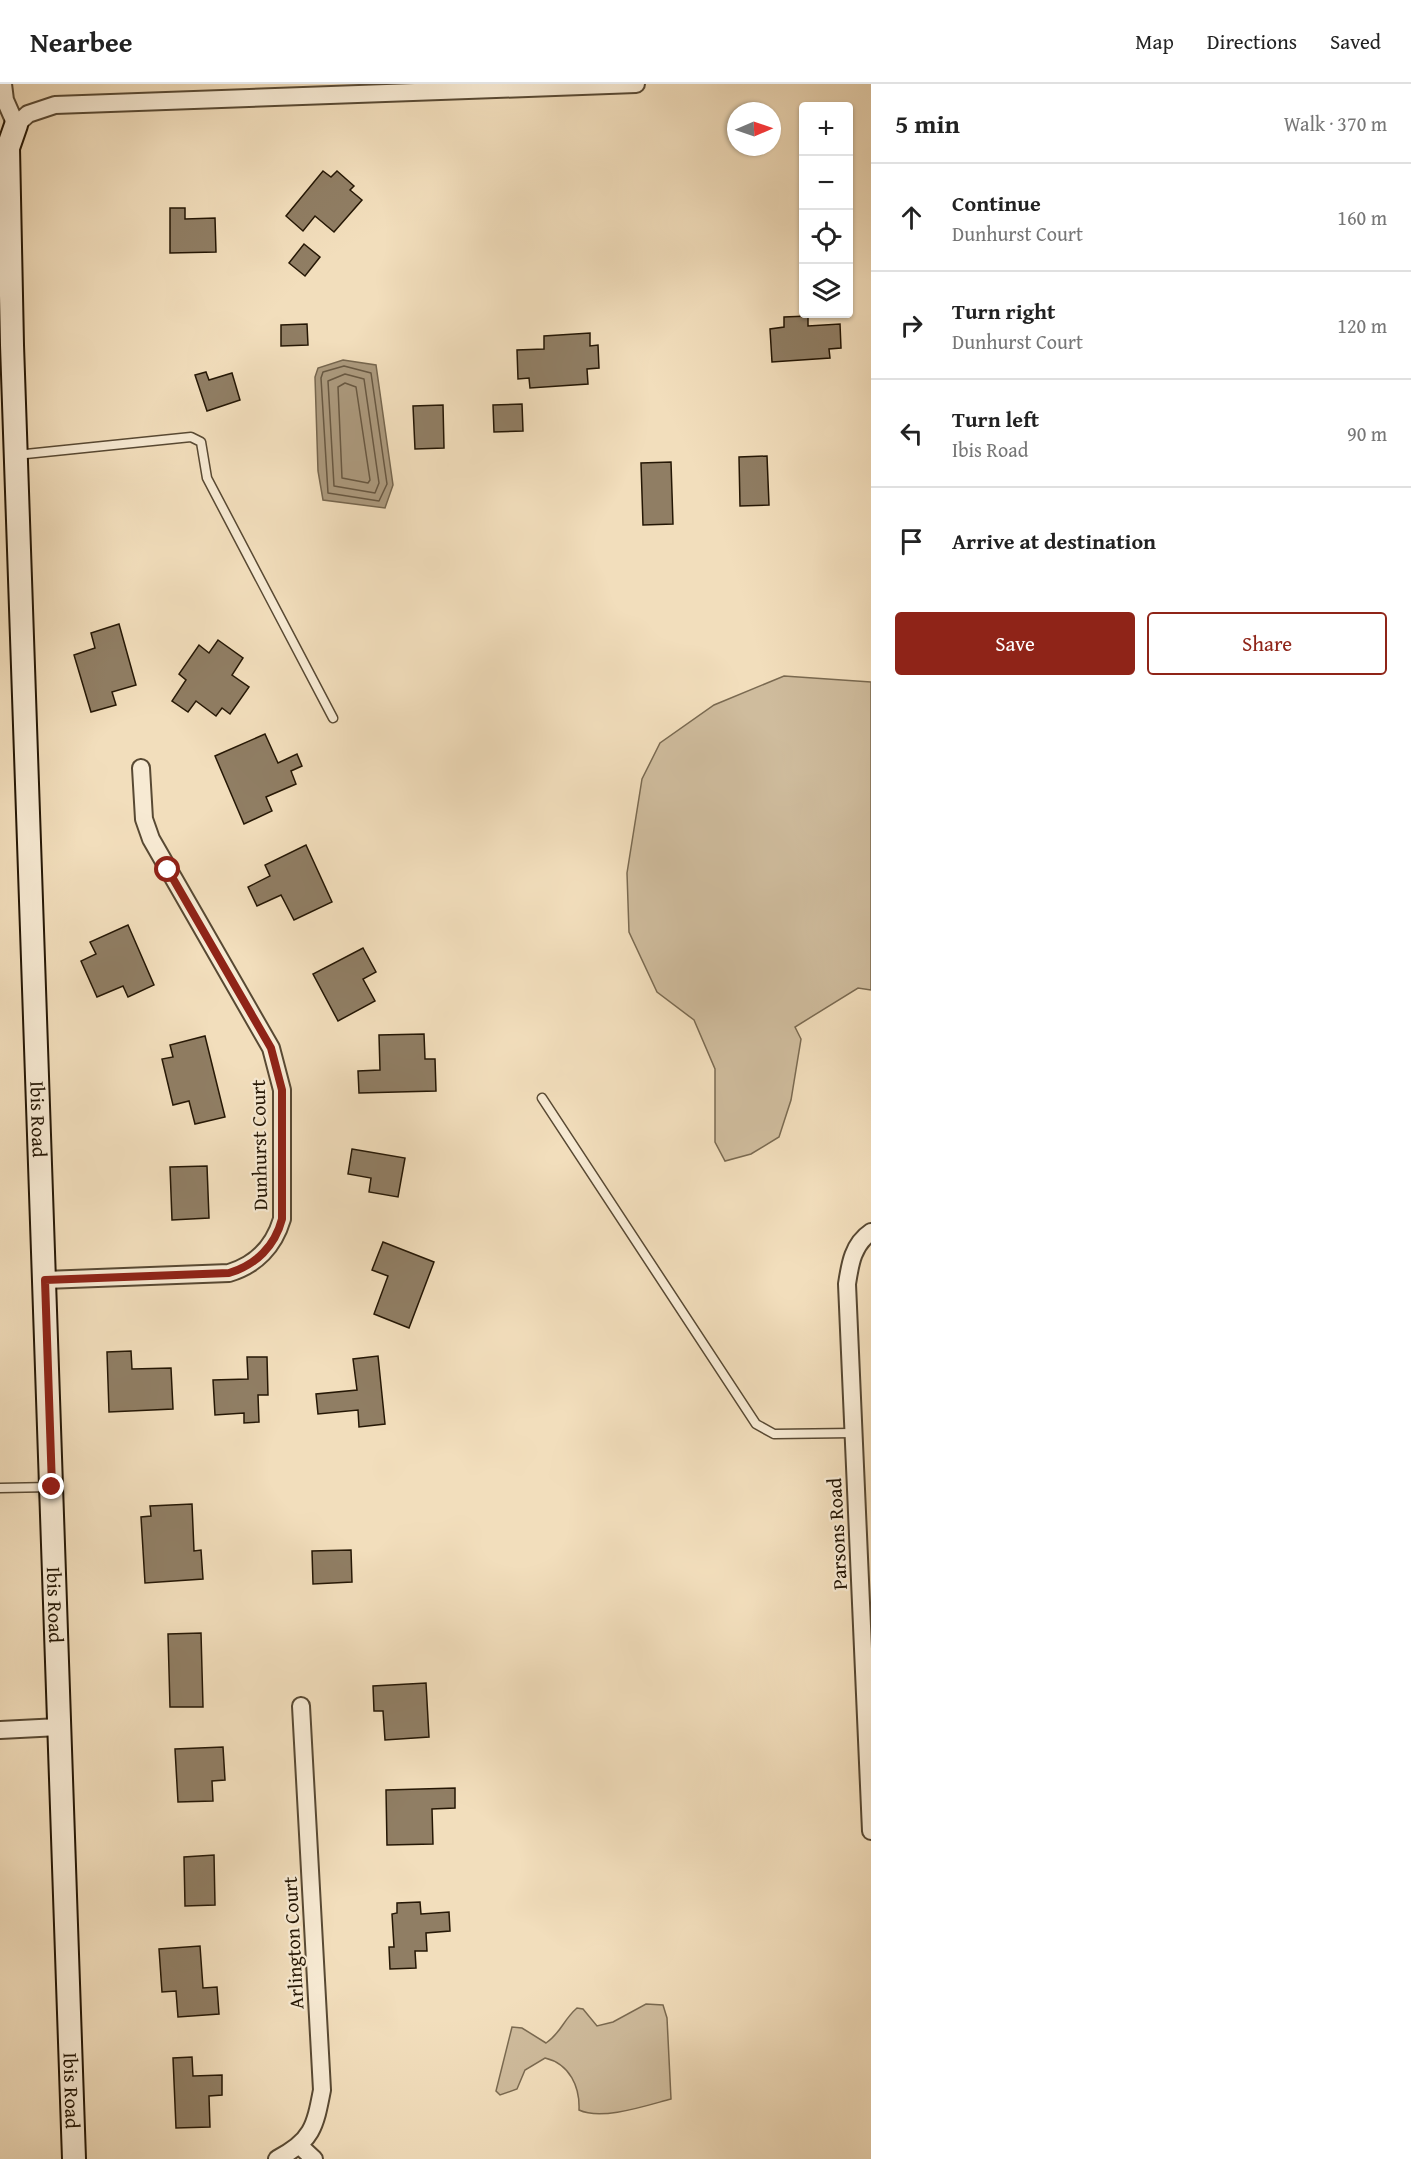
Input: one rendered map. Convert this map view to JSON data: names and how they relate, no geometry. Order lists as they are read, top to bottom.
{
  "streets": {
    "street": [
      "Ibis Road",
      "Dunhurst Court",
      "Parsons Road",
      "Arlington Court"
    ]
  },
  "crossings": [
    ["Ibis Road", "Dunhurst Court"]
  ],
  "north": "right",
  "page": {
    "header": "Nearbee",
    "nav": ["Map", "Directions", "Saved"],
    "heading": ["5 min", "Walk · 370 m"],
    "map_buttons": ["+", "−"],
    "list": [
      ["Continue", "Dunhurst Court", "160 m"],
      ["Turn right", "Dunhurst Court", "120 m"],
      ["Turn left", "Ibis Road", "90 m"],
      "Arrive at destination"
    ],
    "buttons": ["Save", "Share"]
  }
}
